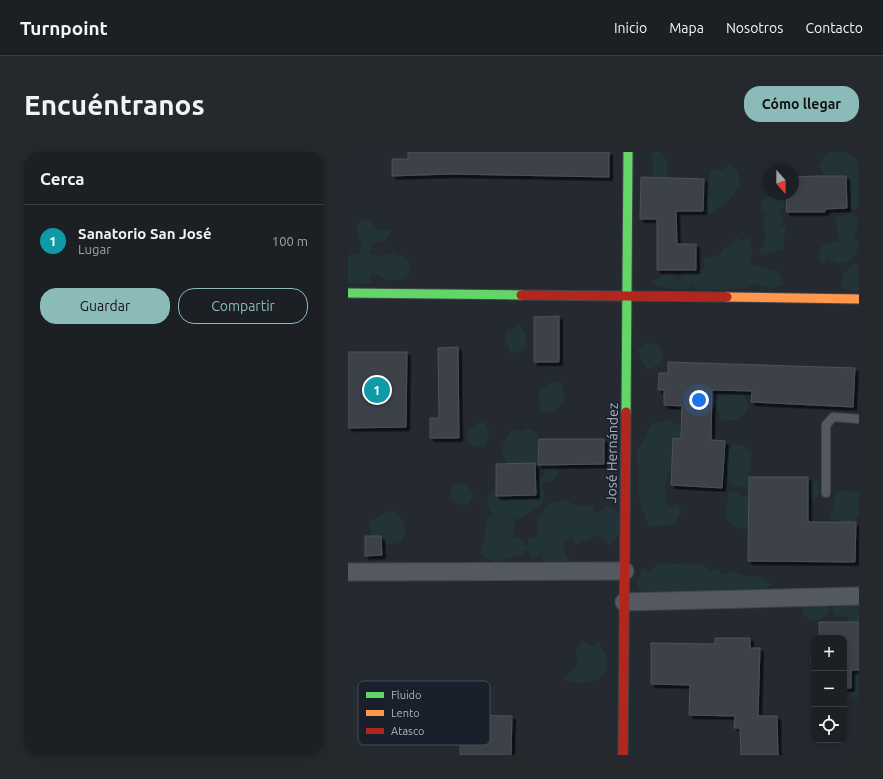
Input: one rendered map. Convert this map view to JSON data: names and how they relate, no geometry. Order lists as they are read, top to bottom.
{
  "streets": {
    "street": ["José Hernández"]
  },
  "legend": ["Fluido", "Lento", "Atasco"],
  "north": "bottom",
  "page": {
    "header": "Turnpoint",
    "nav": [
      "Inicio",
      "Mapa",
      "Nosotros",
      "Contacto"
    ],
    "buttons": [
      "Cómo llegar",
      ["Guardar", "Compartir"]
    ],
    "title": "Encuéntranos",
    "heading": "Cerca",
    "list": [
      {
        "mark": "1",
        "name": "Sanatorio San José",
        "note": "Lugar",
        "value": "100 m"
      }
    ],
    "pins": "1",
    "map_buttons": ["+", "−"]
  }
}
